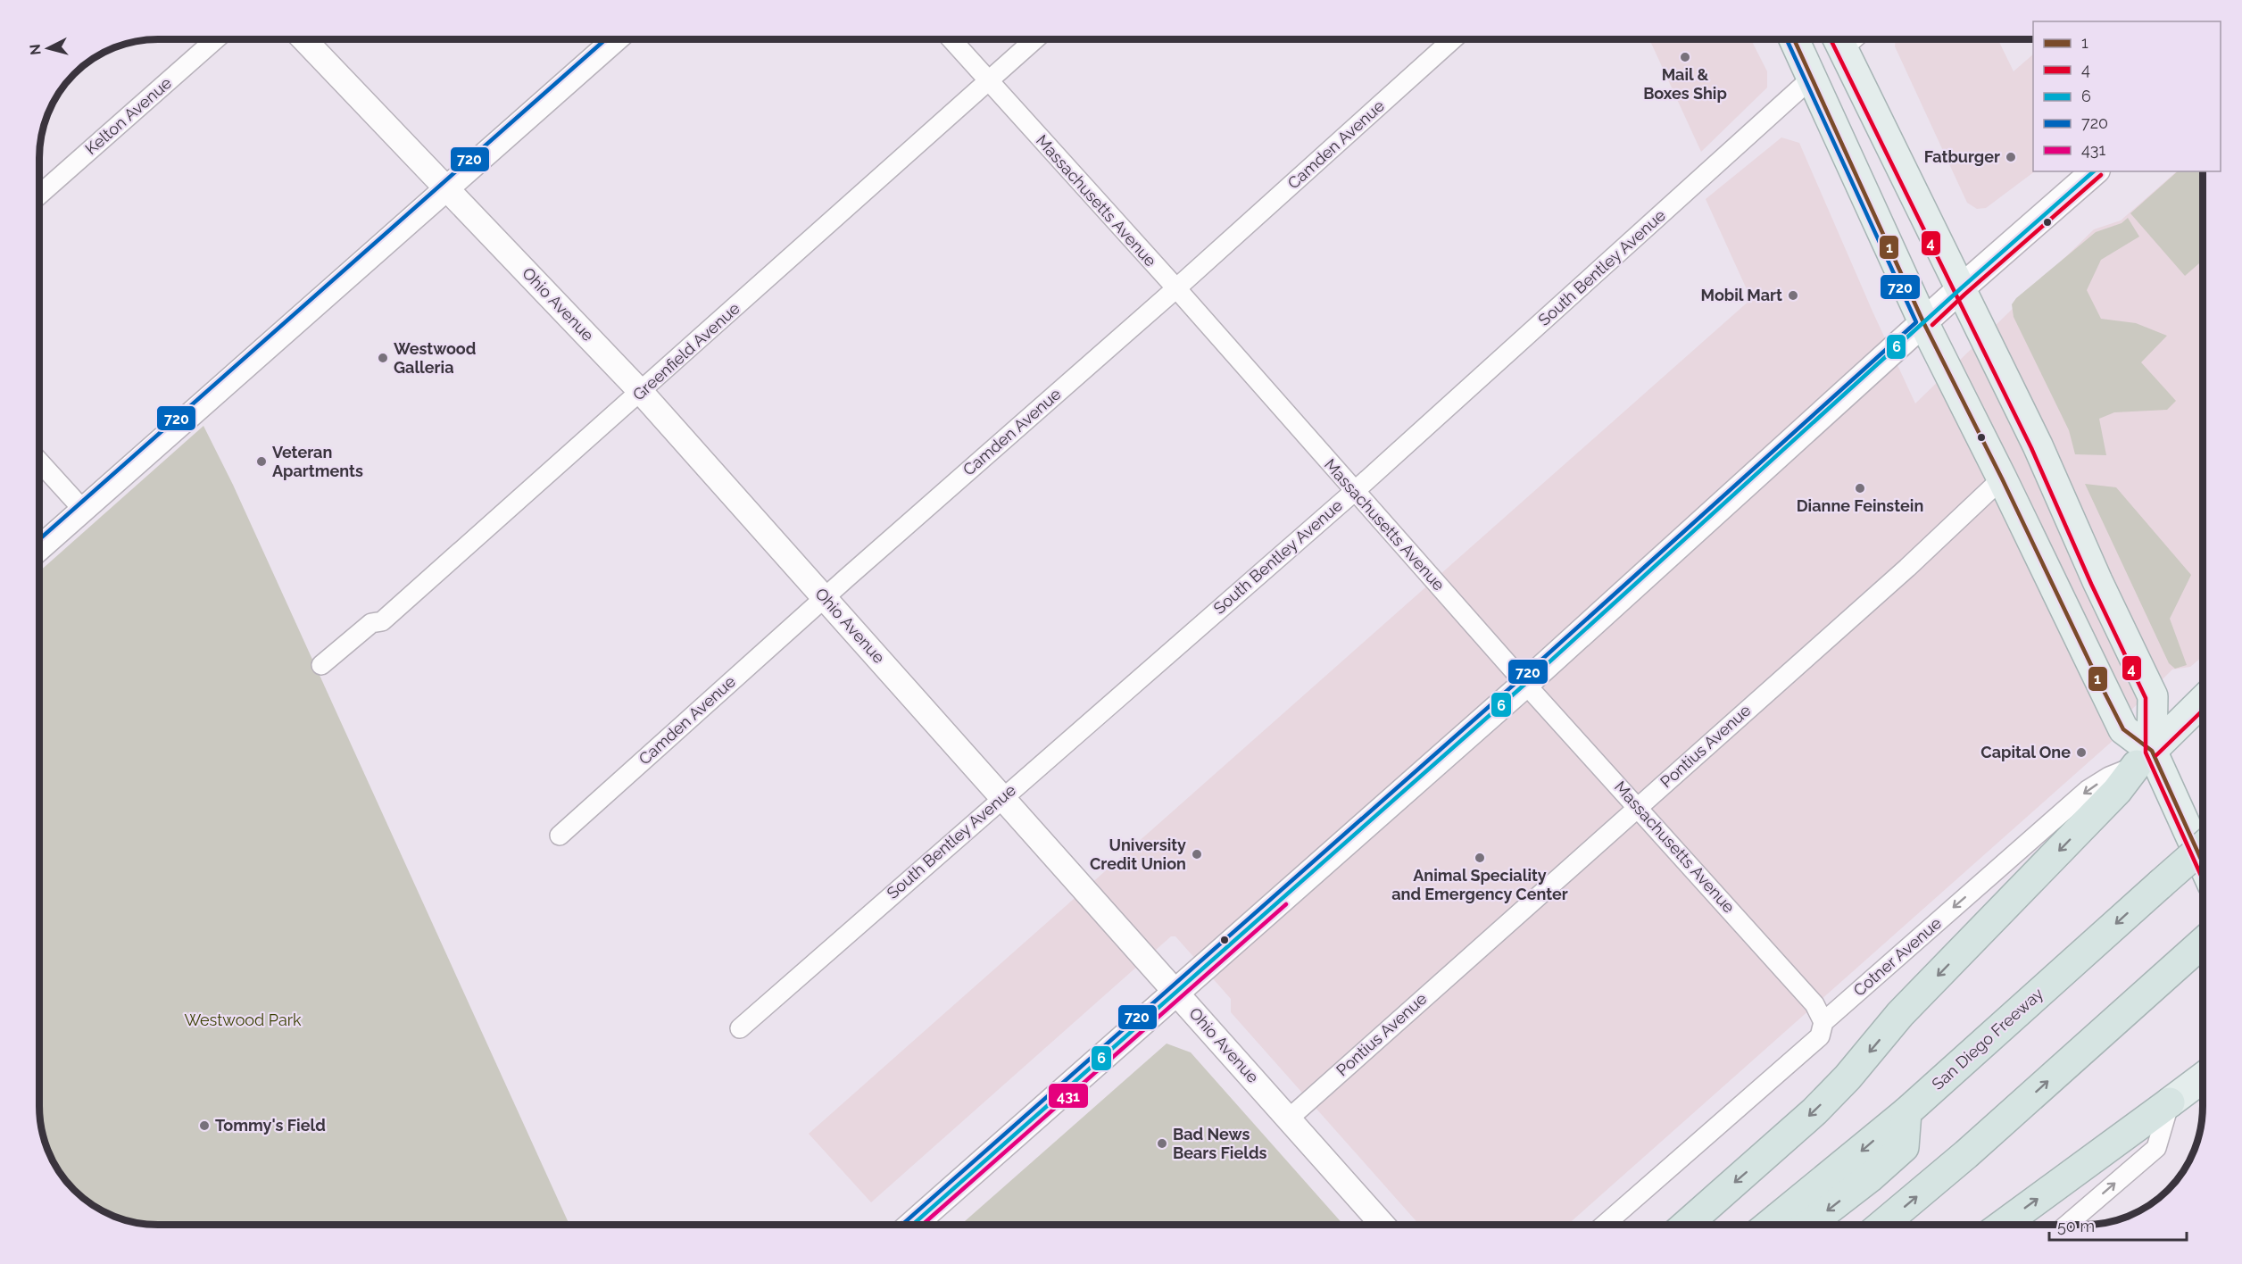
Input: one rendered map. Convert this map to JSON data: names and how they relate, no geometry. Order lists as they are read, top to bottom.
{
  "streets": {
    "highway": ["San Diego Freeway"],
    "main road": ["Cotner Avenue"],
    "street": [
      "Kelton Avenue",
      "Camden Avenue",
      "Massachusetts Avenue",
      "South Bentley Avenue",
      "Ohio Avenue",
      "Greenfield Avenue",
      "Pontius Avenue"
    ]
  },
  "crossings": [
    ["Camden Avenue", "Massachusetts Avenue"],
    ["Camden Avenue", "Ohio Avenue"],
    ["Massachusetts Avenue", "South Bentley Avenue"],
    ["Massachusetts Avenue", "Greenfield Avenue"],
    ["Massachusetts Avenue", "Pontius Avenue"],
    ["Massachusetts Avenue", "Cotner Avenue"],
    ["South Bentley Avenue", "Ohio Avenue"],
    ["Ohio Avenue", "Greenfield Avenue"],
    ["Ohio Avenue", "Pontius Avenue"]
  ],
  "one_way": ["Cotner Avenue"],
  "parks": ["Westwood Park"],
  "places": [
    "Mail & Boxes Ship",
    "Fatburger",
    "Mobil Mart",
    "Westwood Galleria",
    "Veteran Apartments",
    "Dianne Feinstein",
    "Capital One",
    "University Credit Union",
    "Animal Speciality and Emergency Center",
    "Tommy's Field",
    "Bad News Bears Fields"
  ],
  "lines": [
    "transit line 1",
    "transit line 4",
    "transit line 720",
    "transit line 6",
    "transit line 431"
  ],
  "legend": [
    "1",
    "4",
    "6",
    "720",
    "431"
  ],
  "scale_bar": "50 m",
  "north": "left"
}
